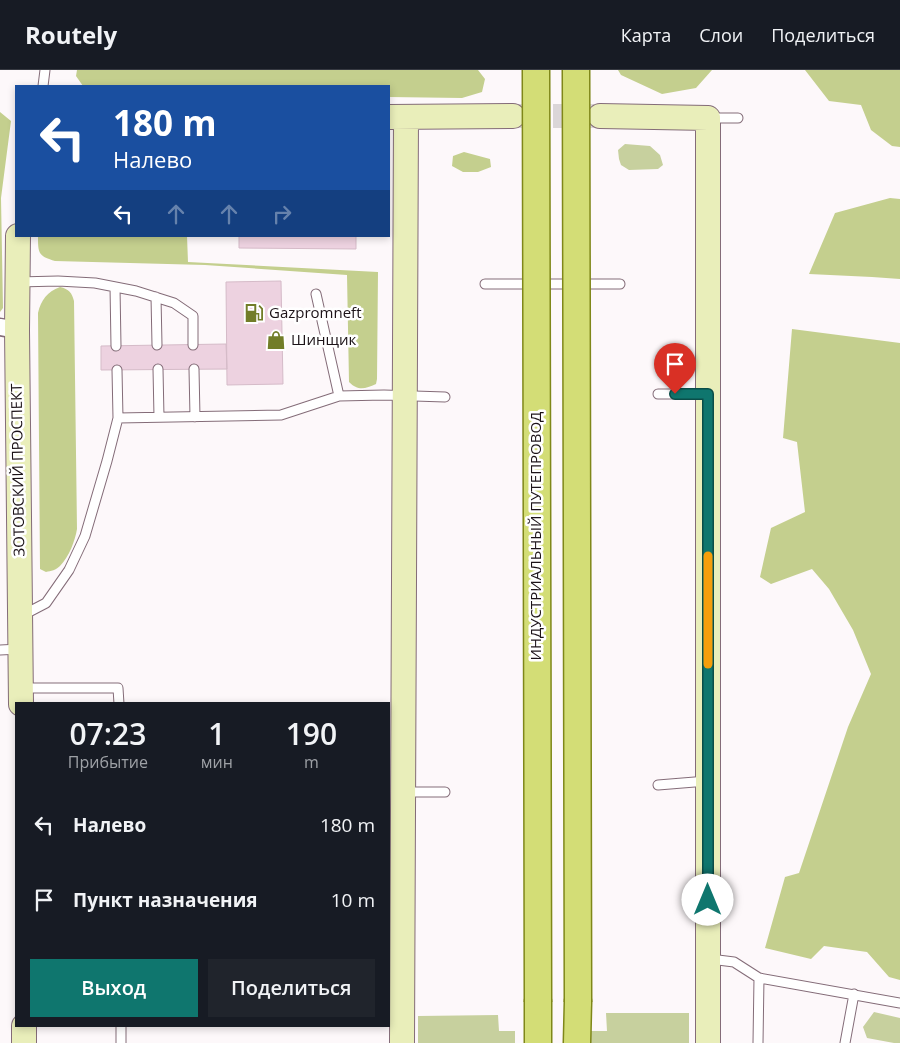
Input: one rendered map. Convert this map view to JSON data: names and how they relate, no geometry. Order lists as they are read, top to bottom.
{
  "streets": {
    "main road": ["ИНДУСТРИАЛЬНЫЙ ПУТЕПРОВОД"],
    "street": ["ЗОТОВСКИЙ ПРОСПЕКТ"]
  },
  "places": {
    "fuel station": ["Gazpromneft"],
    "shop": ["Шинщик"]
  },
  "page": {
    "header": "Routely",
    "nav": ["Карта", "Слои", "Поделиться"],
    "turn": ["180 m", "Налево"],
    "eta": [
      "07:23",
      "Прибытие",
      "1",
      "мин",
      "190",
      "m"
    ],
    "list": [
      {
        "name": "Налево",
        "value": "180 m"
      },
      {
        "name": "Пункт назначения",
        "value": "10 m"
      }
    ],
    "buttons": ["Выход", "Поделиться"]
  }
}
